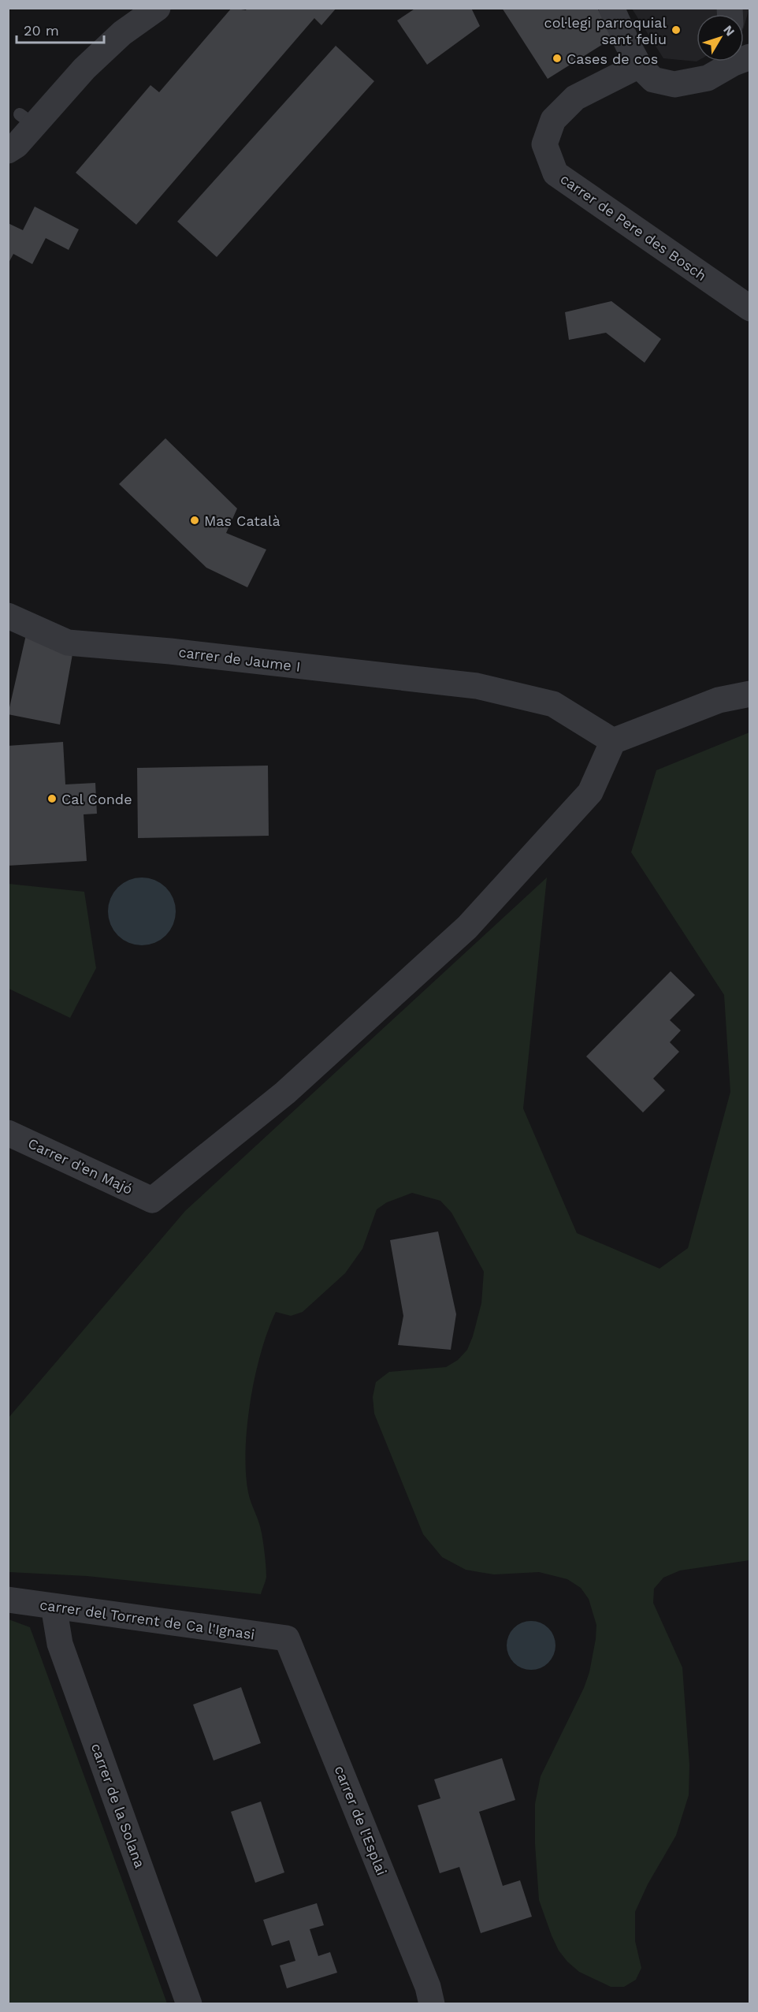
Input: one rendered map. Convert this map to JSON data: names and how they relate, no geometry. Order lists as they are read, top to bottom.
{
  "streets": {
    "street": [
      "carrer de Pere des Bosch",
      "carrer de Jaume I",
      "Carrer d'en Majó",
      "carrer del Torrent de Ca l'Ignasi",
      "carrer de la Solana",
      "carrer de l'Esplai"
    ]
  },
  "crossings": [
    ["carrer de Jaume I", "Carrer d'en Majó"],
    ["carrer del Torrent de Ca l'Ignasi", "carrer de la Solana"],
    ["carrer del Torrent de Ca l'Ignasi", "carrer de l'Esplai"]
  ],
  "places": [
    "col·legi parroquial sant feliu",
    "Cases de cos",
    "Mas Català",
    "Cal Conde"
  ],
  "scale_bar": "20 m",
  "north": "top right"
}
